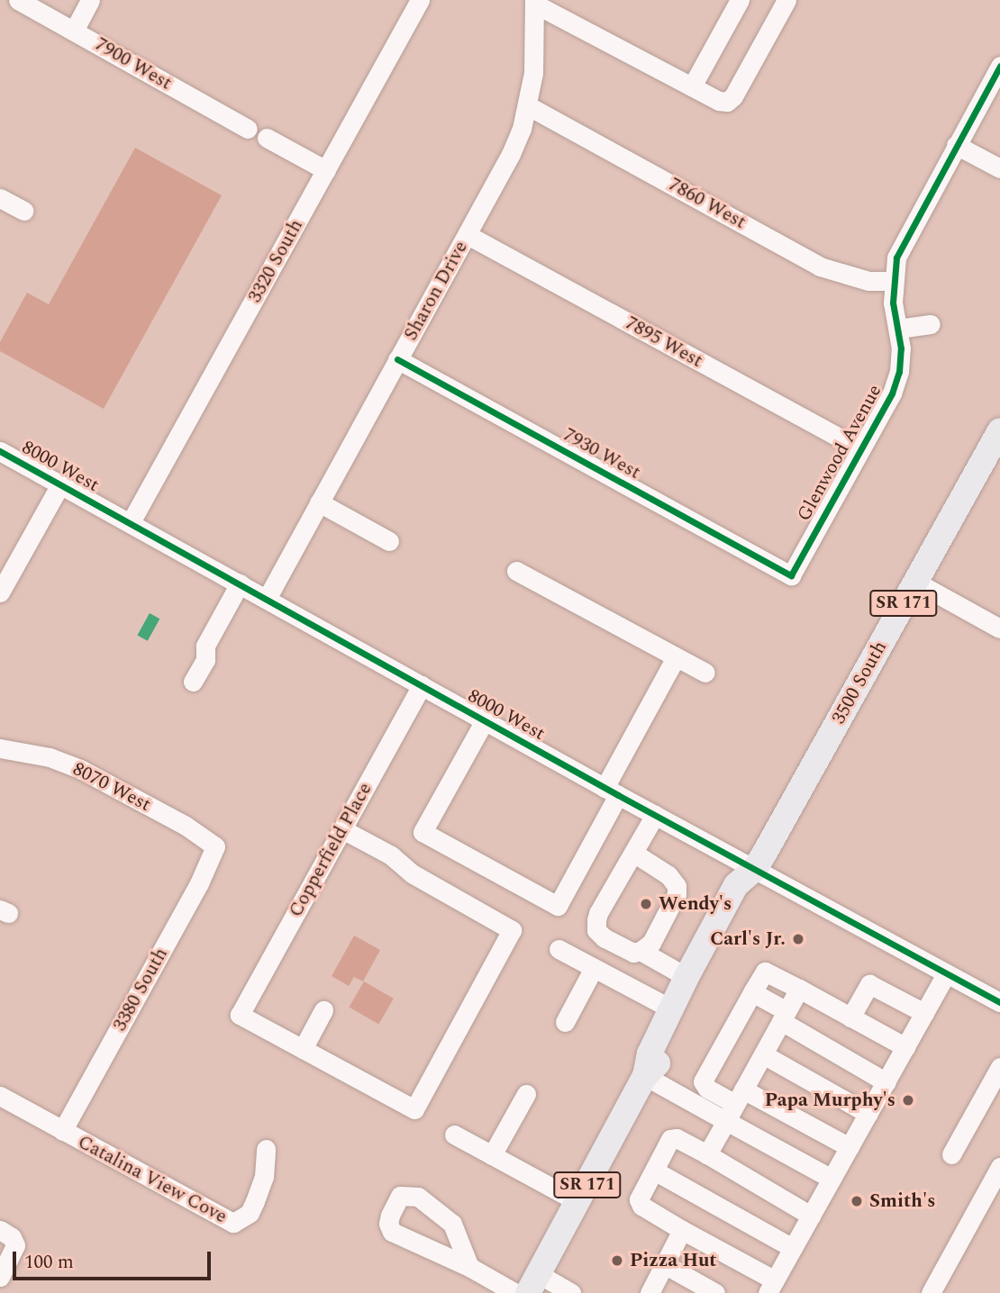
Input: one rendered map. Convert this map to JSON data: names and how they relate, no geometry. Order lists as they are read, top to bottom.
{
  "streets": {
    "main road": ["SR 171", "3500 South"],
    "street": [
      "7900 West",
      "7860 West",
      "3320 South",
      "Sharon Drive",
      "7895 West",
      "Glenwood Avenue",
      "7930 West",
      "8000 West",
      "8070 West",
      "Copperfield Place",
      "3380 South",
      "Catalina View Cove"
    ]
  },
  "crossings": [
    ["7860 West", "Sharon Drive"],
    ["7860 West", "Glenwood Avenue"],
    ["3320 South", "8000 West"],
    ["Sharon Drive", "7895 West"],
    ["Sharon Drive", "7930 West"],
    ["Sharon Drive", "8000 West"],
    ["7895 West", "Glenwood Avenue"],
    ["Glenwood Avenue", "7930 West"],
    ["8000 West", "3500 South"],
    ["8000 West", "Copperfield Place"],
    ["8070 West", "3380 South"],
    ["3380 South", "Catalina View Cove"]
  ],
  "places": [
    "Wendy's",
    "Carl's Jr.",
    "Papa Murphy's",
    "Smith's",
    "Pizza Hut"
  ],
  "scale_bar": "100 m"
}
